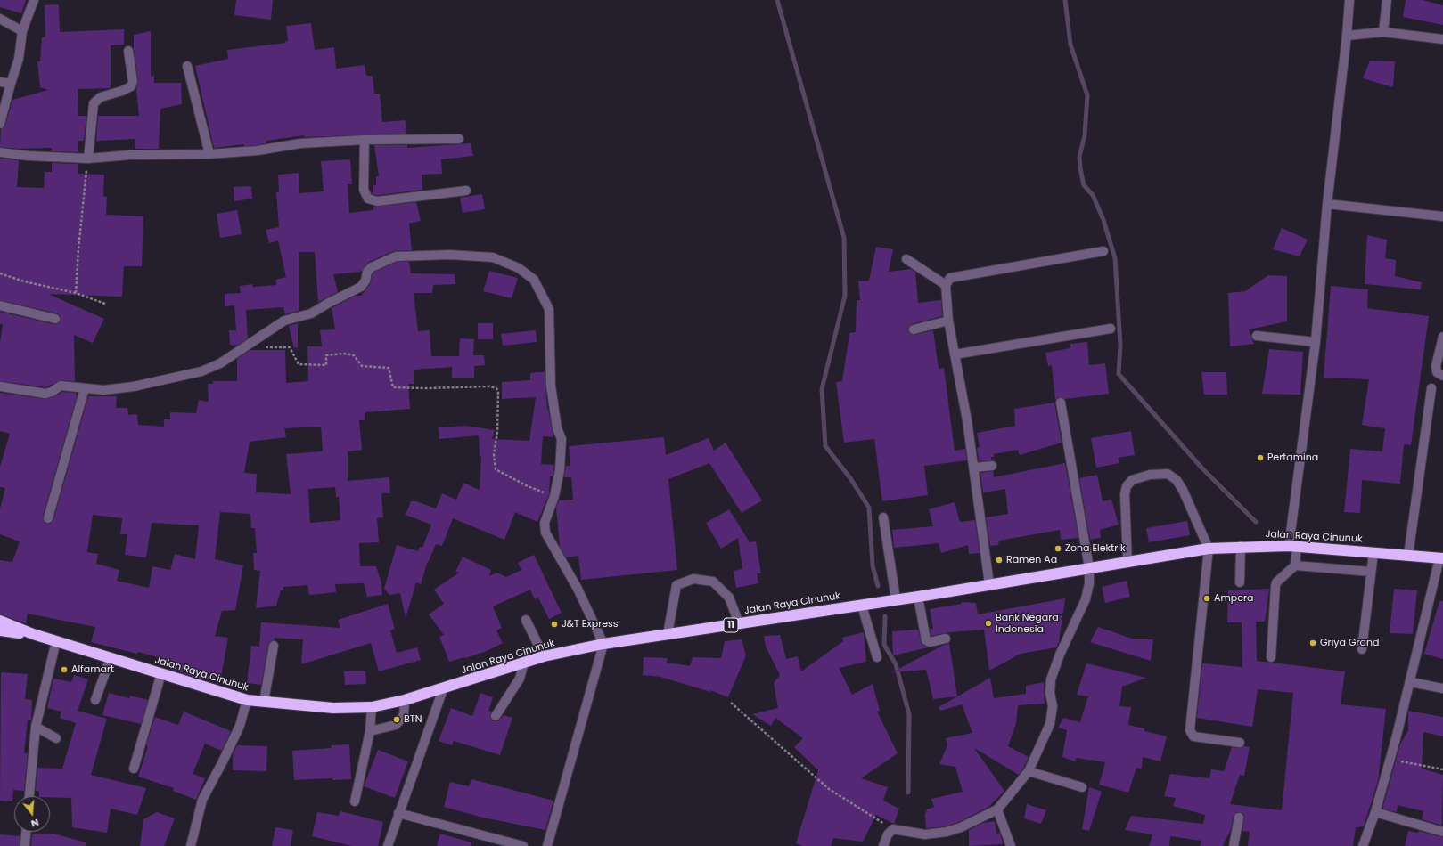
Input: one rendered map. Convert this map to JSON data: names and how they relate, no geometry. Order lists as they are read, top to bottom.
{
  "streets": {
    "highway": ["Jalan Raya Cinunuk", "11"]
  },
  "crossings": [
    ["Jalan Raya Cinunuk", "11"]
  ],
  "places": [
    "Pertamina",
    "Zona Elektrik",
    "Ramen Aa",
    "Ampera",
    "Bank Negara Indonesia",
    "J&T Express",
    "Griya Grand",
    "Alfamart",
    "BTN"
  ],
  "north": "bottom"
}
